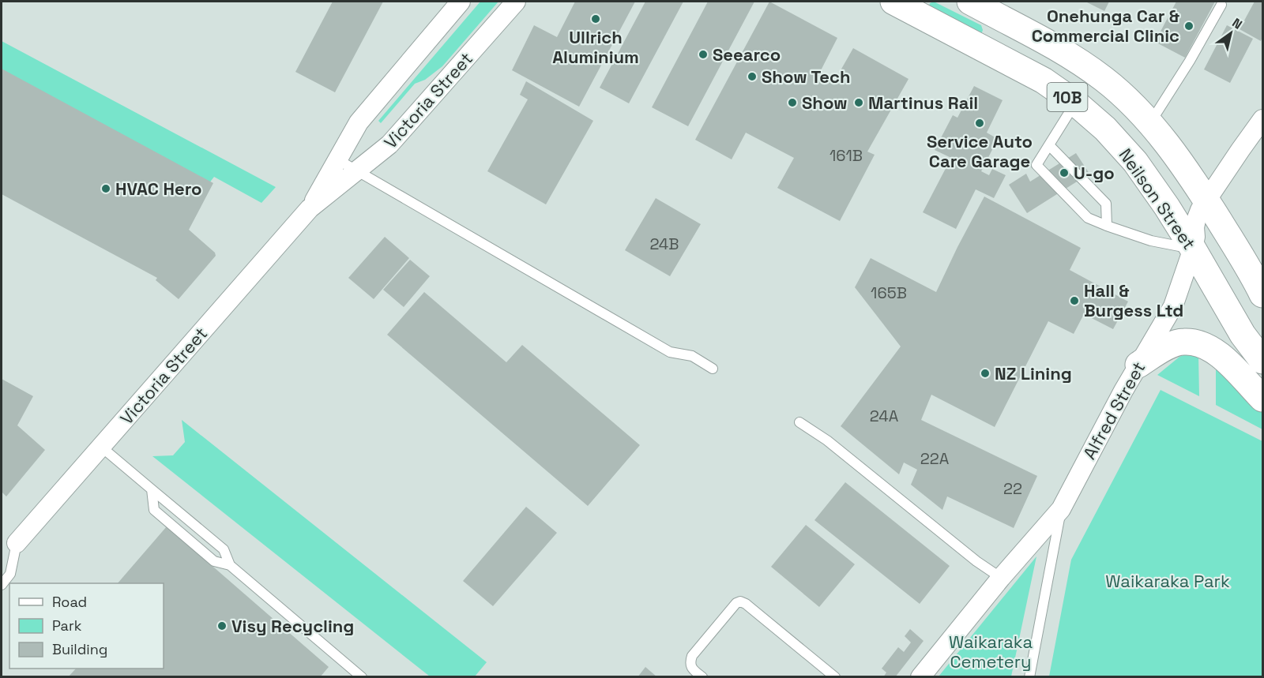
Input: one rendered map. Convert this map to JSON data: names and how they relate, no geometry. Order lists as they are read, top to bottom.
{
  "streets": {
    "main road": ["10B", "Neilson Street"],
    "street": ["Victoria Street", "Alfred Street"]
  },
  "crossings": [
    ["10B", "Alfred Street"],
    ["Neilson Street", "Alfred Street"]
  ],
  "parks": ["Waikaraka Park", "Waikaraka Cemetery"],
  "places": [
    "Ullrich Aluminium",
    "Onehunga Car & Commercial Clinic",
    "Seearco",
    "Show Tech",
    "Show",
    "Martinus Rail",
    "Service Auto Care Garage",
    "U-go",
    "HVAC Hero",
    "Hall & Burgess Ltd",
    "NZ Lining",
    "Visy Recycling"
  ],
  "house_numbers": [
    "161B",
    "24B",
    "165B",
    "24A",
    "22A",
    "22"
  ],
  "legend": ["Road", "Park", "Building"],
  "north": "top right"
}
